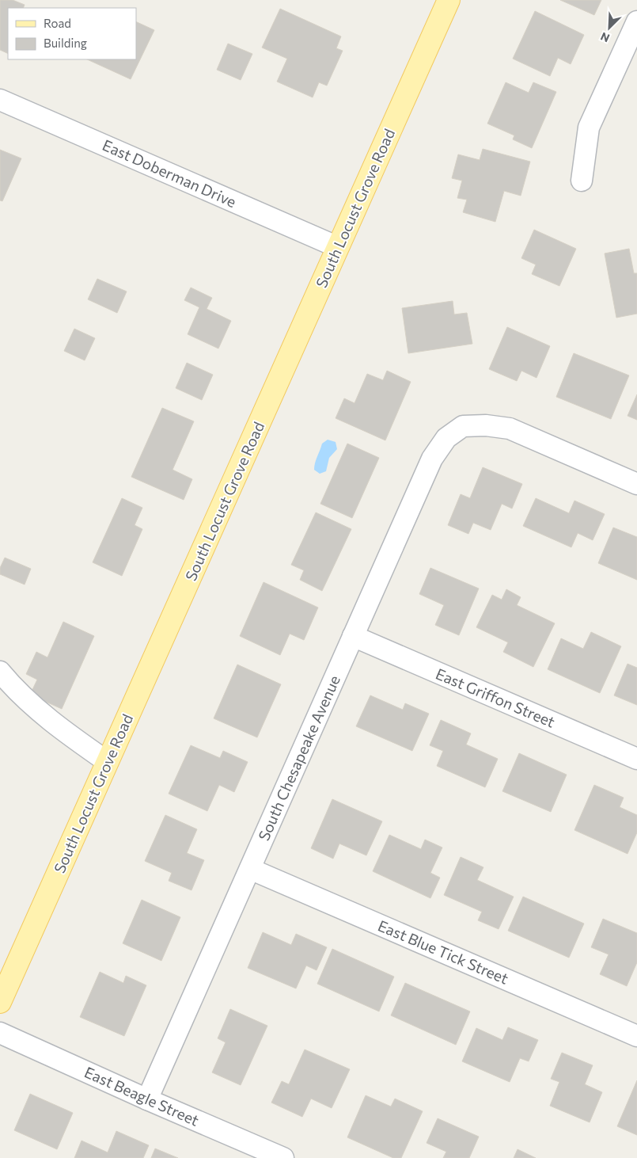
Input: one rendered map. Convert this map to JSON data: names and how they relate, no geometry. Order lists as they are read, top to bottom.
{
  "streets": {
    "main road": ["South Locust Grove Road"],
    "street": [
      "East Doberman Drive",
      "East Griffon Street",
      "South Chesapeake Avenue",
      "East Blue Tick Street",
      "East Beagle Street"
    ]
  },
  "crossings": [
    ["East Doberman Drive", "South Locust Grove Road"],
    ["East Griffon Street", "South Chesapeake Avenue"],
    ["South Chesapeake Avenue", "East Blue Tick Street"],
    ["South Chesapeake Avenue", "East Beagle Street"]
  ],
  "legend": ["Road", "Building"],
  "north": "bottom left"
}
